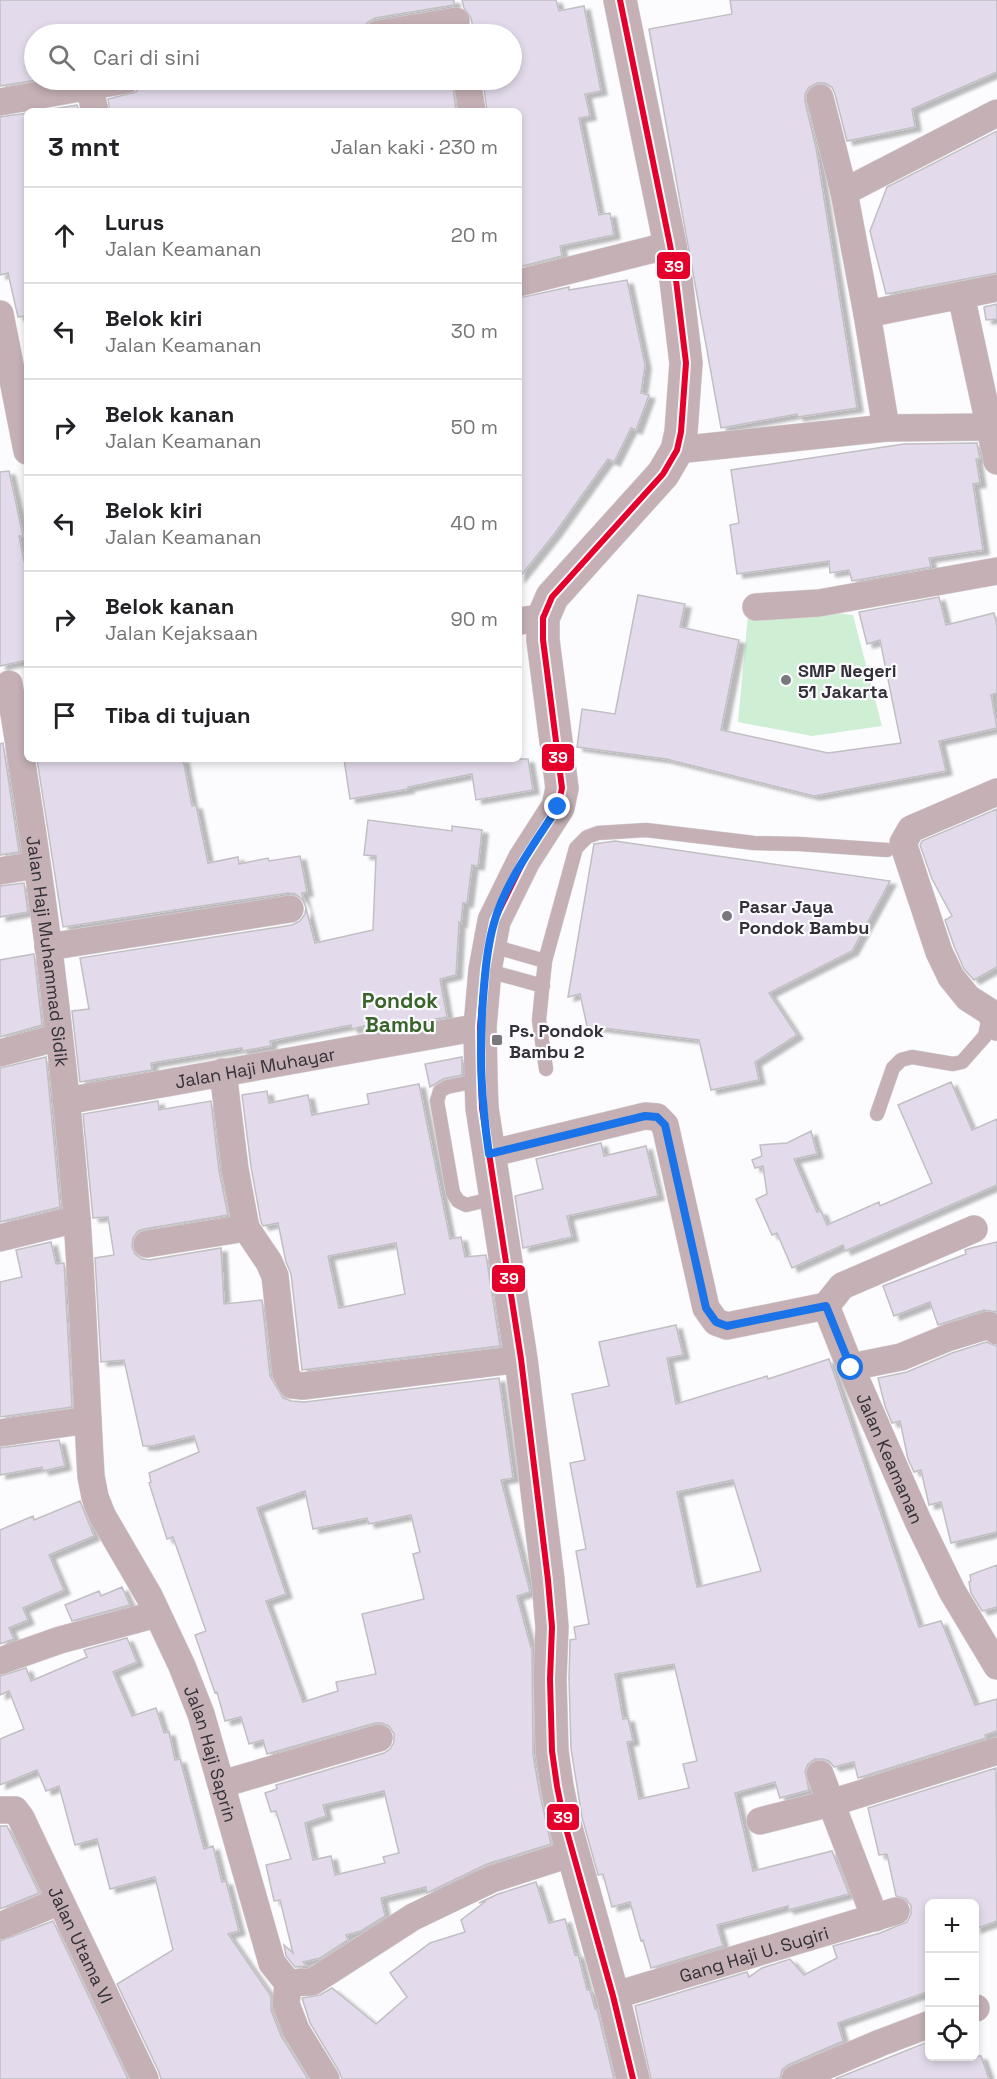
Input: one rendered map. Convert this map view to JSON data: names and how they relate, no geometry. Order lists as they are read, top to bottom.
{
  "streets": {
    "street": [
      "Jalan Haji Muhammad Sidik",
      "Jalan Haji Muhayar",
      "Jalan Keamanan",
      "Jalan Haji Saprin",
      "Jalan Utama VI",
      "Gang Haji U. Sugiri"
    ]
  },
  "crossings": [
    ["Jalan Haji Muhammad Sidik", "Jalan Haji Muhayar"],
    ["Jalan Haji Muhammad Sidik", "Jalan Haji Saprin"]
  ],
  "districts": ["Pondok Bambu"],
  "places": {
    "other": ["SMP Negeri 51 Jakarta", "Pasar Jaya Pondok Bambu"],
    "transit": ["Ps. Pondok Bambu 2"]
  },
  "lines": ["transit line 39"],
  "page": {
    "search": "Cari di sini",
    "heading": ["3 mnt", "Jalan kaki · 230 m"],
    "list": [
      ["Lurus", "Jalan Keamanan", "20 m"],
      ["Belok kiri", "Jalan Keamanan", "30 m"],
      ["Belok kanan", "Jalan Keamanan", "50 m"],
      ["Belok kiri", "Jalan Keamanan", "40 m"],
      ["Belok kanan", "Jalan Kejaksaan", "90 m"],
      "Tiba di tujuan"
    ],
    "map_buttons": ["+", "−"]
  }
}
